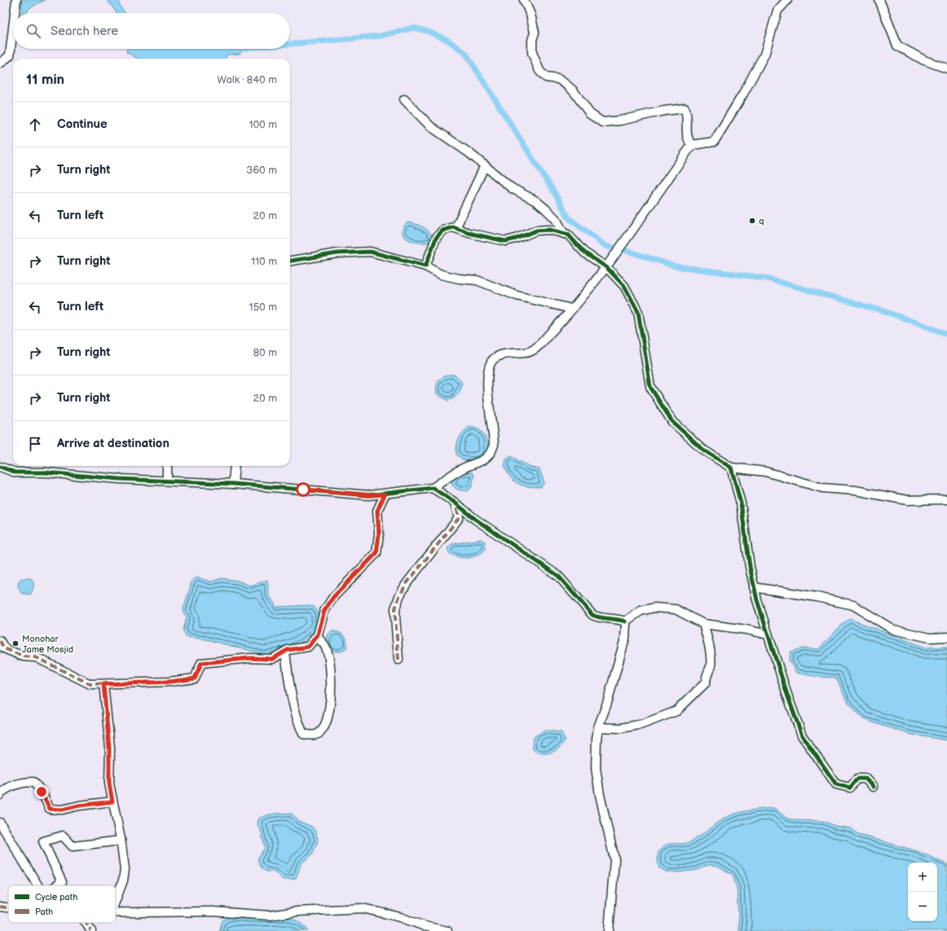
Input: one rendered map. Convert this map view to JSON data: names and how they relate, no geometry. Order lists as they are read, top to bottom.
{
  "places": ["q", "Monohar Jame Mosjid"],
  "legend": ["Cycle path", "Path"],
  "page": {
    "search": "Search here",
    "heading": ["11 min", "Walk · 840 m"],
    "list": [
      ["Continue", "100 m"],
      ["Turn right", "360 m"],
      ["Turn left", "20 m"],
      ["Turn right", "110 m"],
      ["Turn left", "150 m"],
      ["Turn right", "80 m"],
      ["Turn right", "20 m"],
      "Arrive at destination"
    ],
    "map_buttons": ["+", "−"]
  }
}
